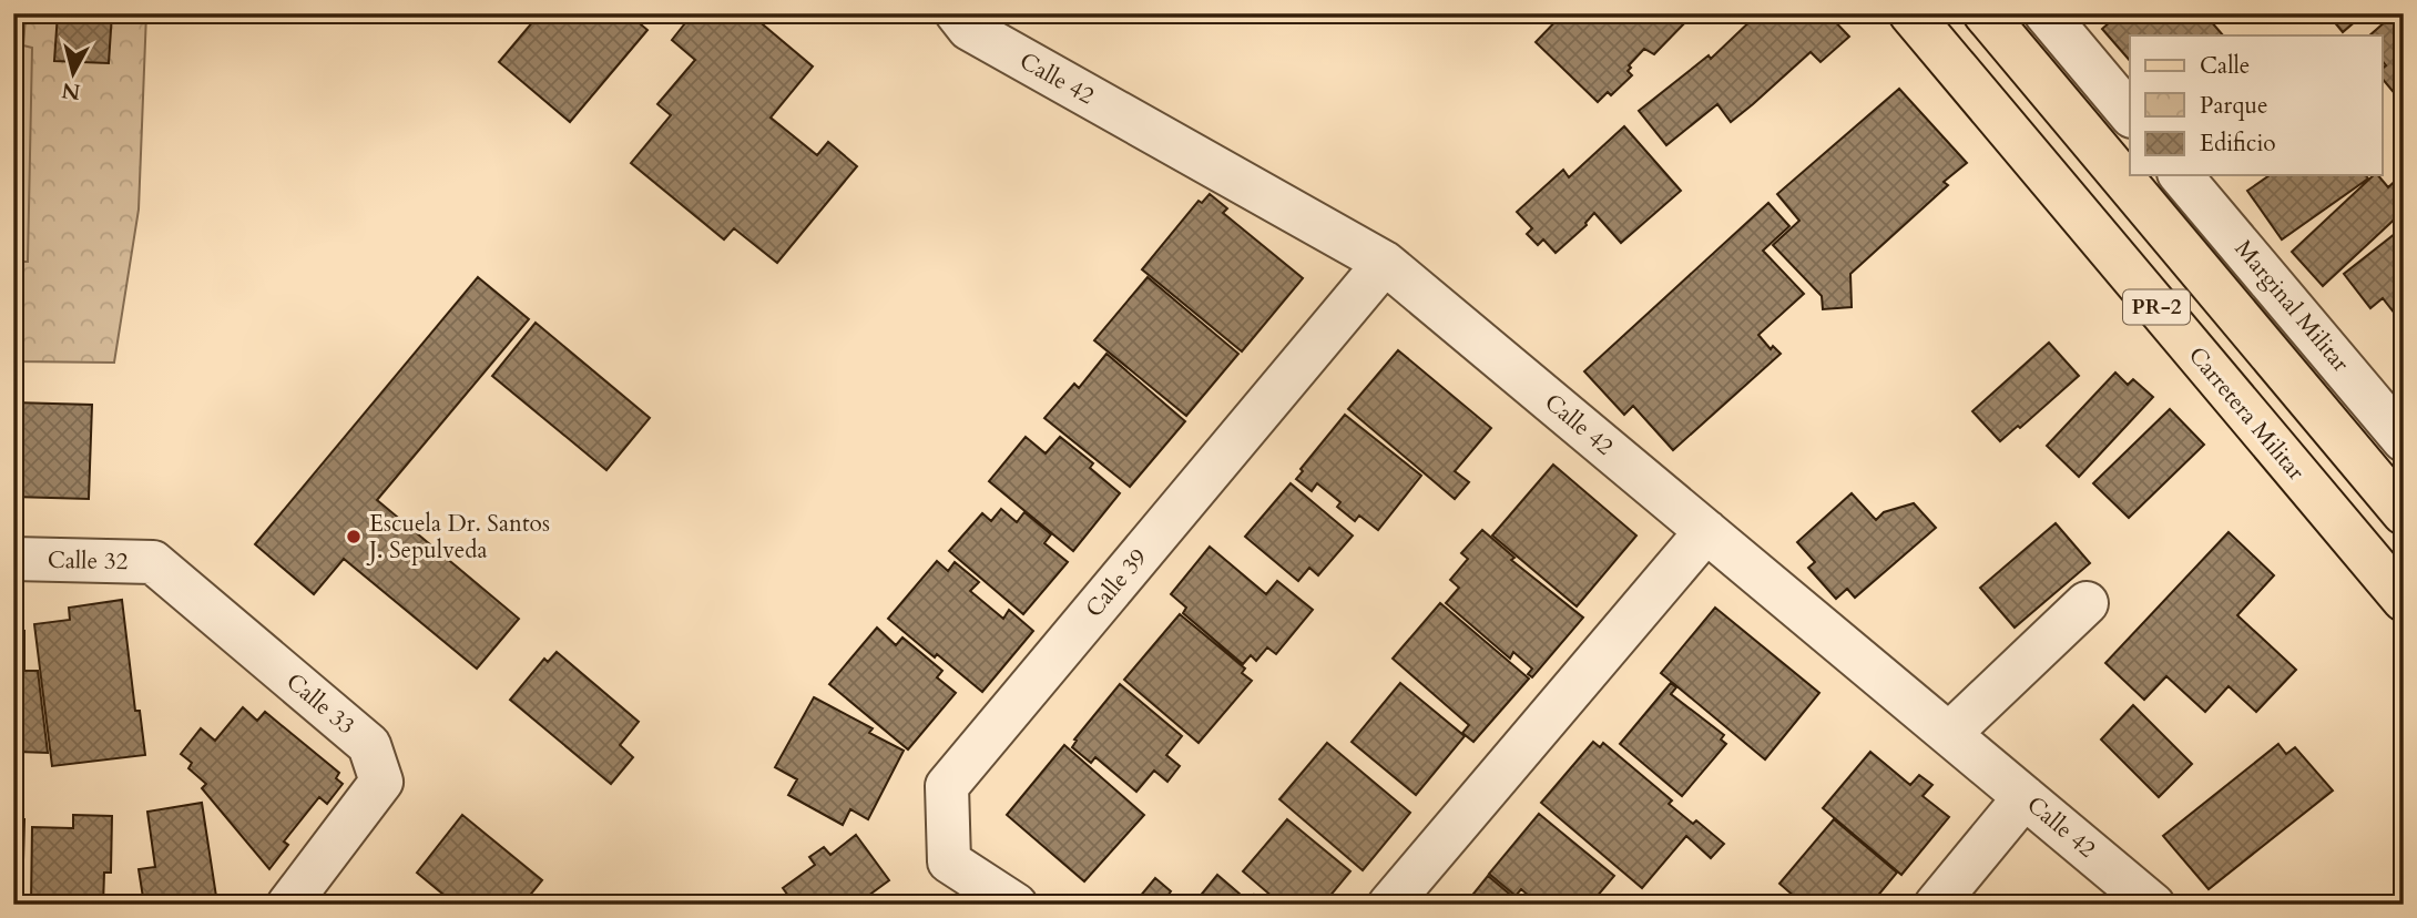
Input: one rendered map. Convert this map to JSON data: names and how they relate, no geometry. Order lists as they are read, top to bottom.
{
  "streets": {
    "main road": ["PR-2", "Carretera Militar"],
    "street": [
      "Calle 42",
      "Marginal Militar",
      "Calle 32",
      "Calle 39",
      "Calle 33"
    ]
  },
  "crossings": [
    ["Calle 42", "Calle 39"],
    ["Calle 32", "Calle 33"]
  ],
  "places": ["Escuela Dr. Santos J. Sepulveda"],
  "legend": ["Calle", "Parque", "Edificio"],
  "north": "bottom"
}
